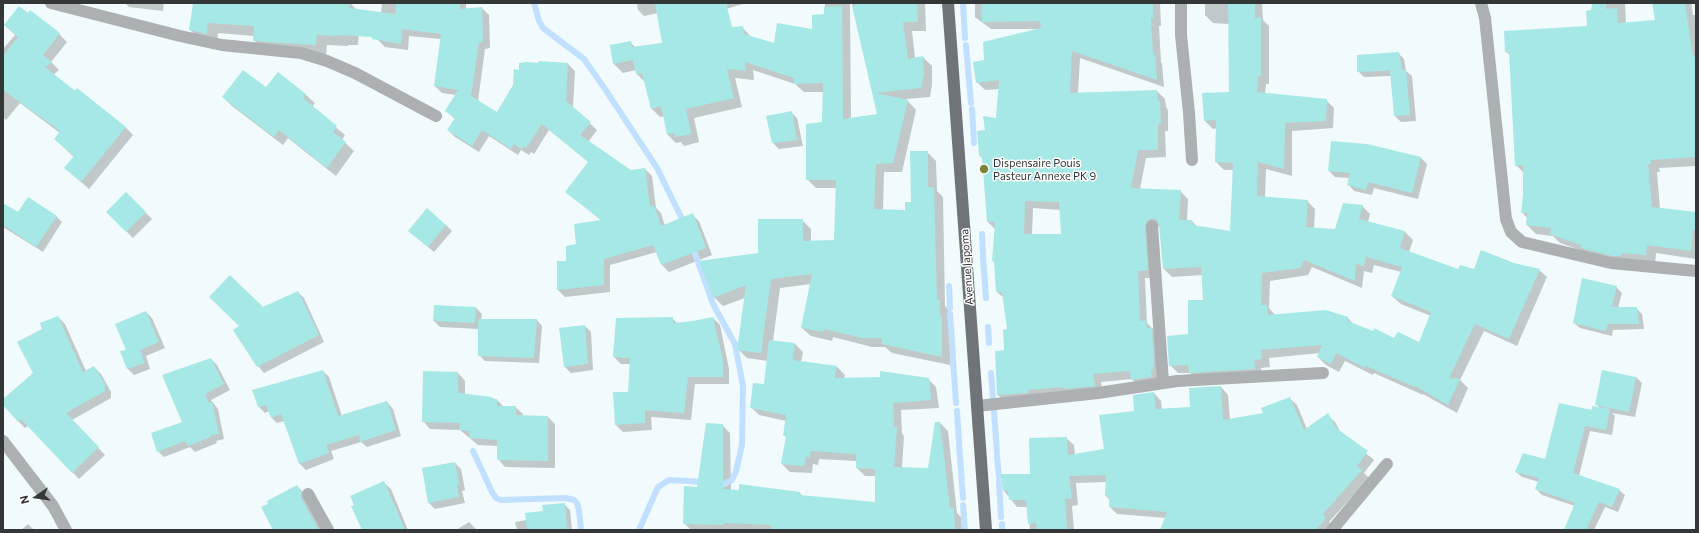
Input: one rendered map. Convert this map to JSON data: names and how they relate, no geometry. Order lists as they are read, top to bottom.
{
  "streets": {
    "main road": ["Avenue Japoma"]
  },
  "places": ["Dispensaire Pouis Pasteur Annexe PK 9"],
  "north": "left"
}
